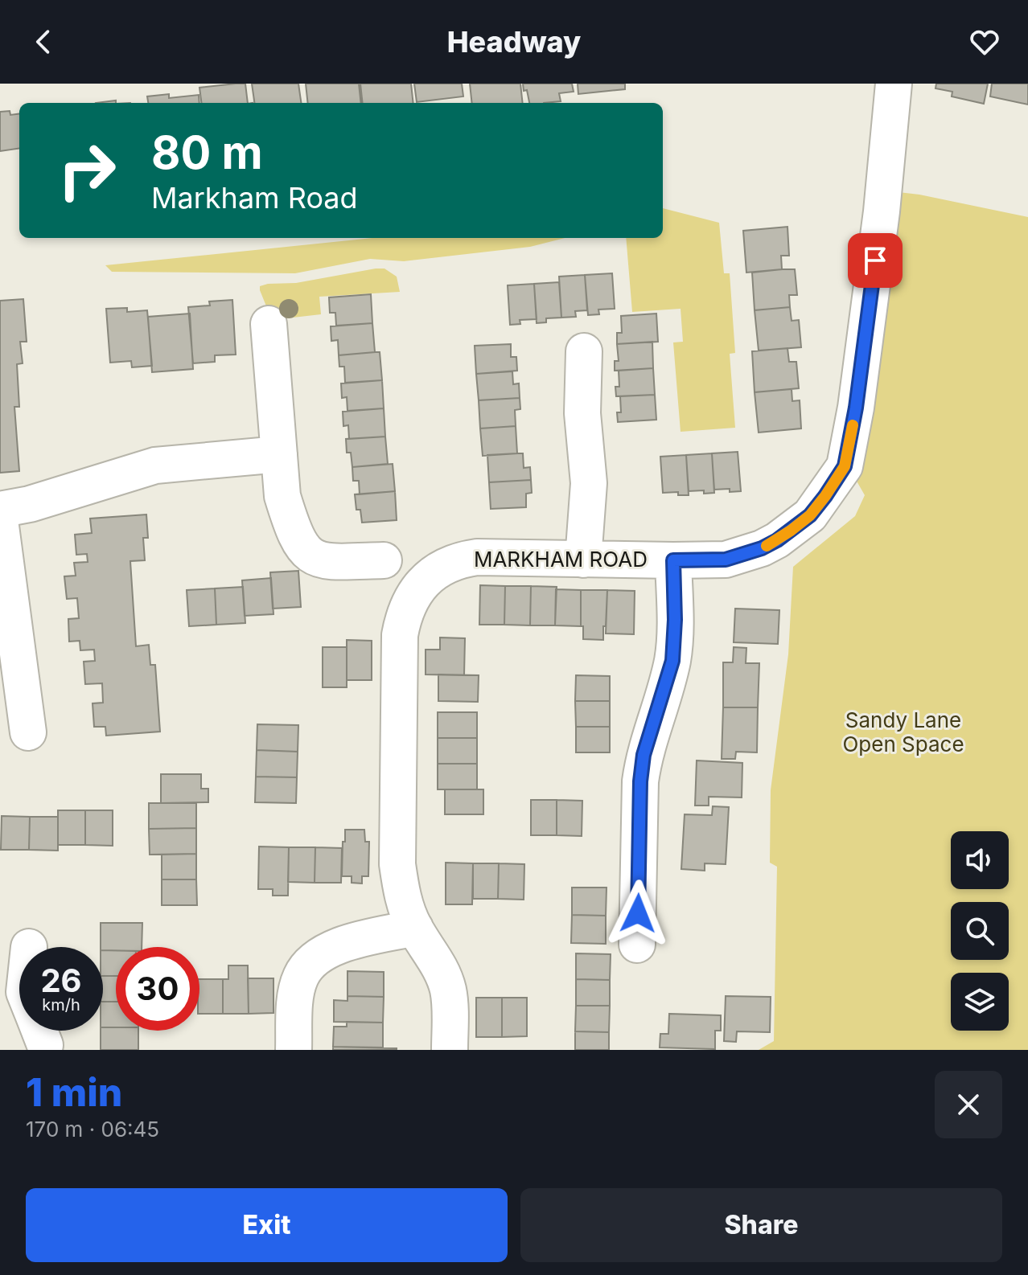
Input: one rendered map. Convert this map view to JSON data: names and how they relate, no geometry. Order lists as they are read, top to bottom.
{
  "streets": {
    "street": ["MARKHAM ROAD"]
  },
  "parks": ["Sandy Lane Open Space"],
  "page": {
    "header": "Headway",
    "turn": ["80 m", "Markham Road"],
    "speed": "26 km/h",
    "limit": "30",
    "heading": ["1 min", "170 m · 06:45"],
    "buttons": ["Exit", "Share"]
  }
}
